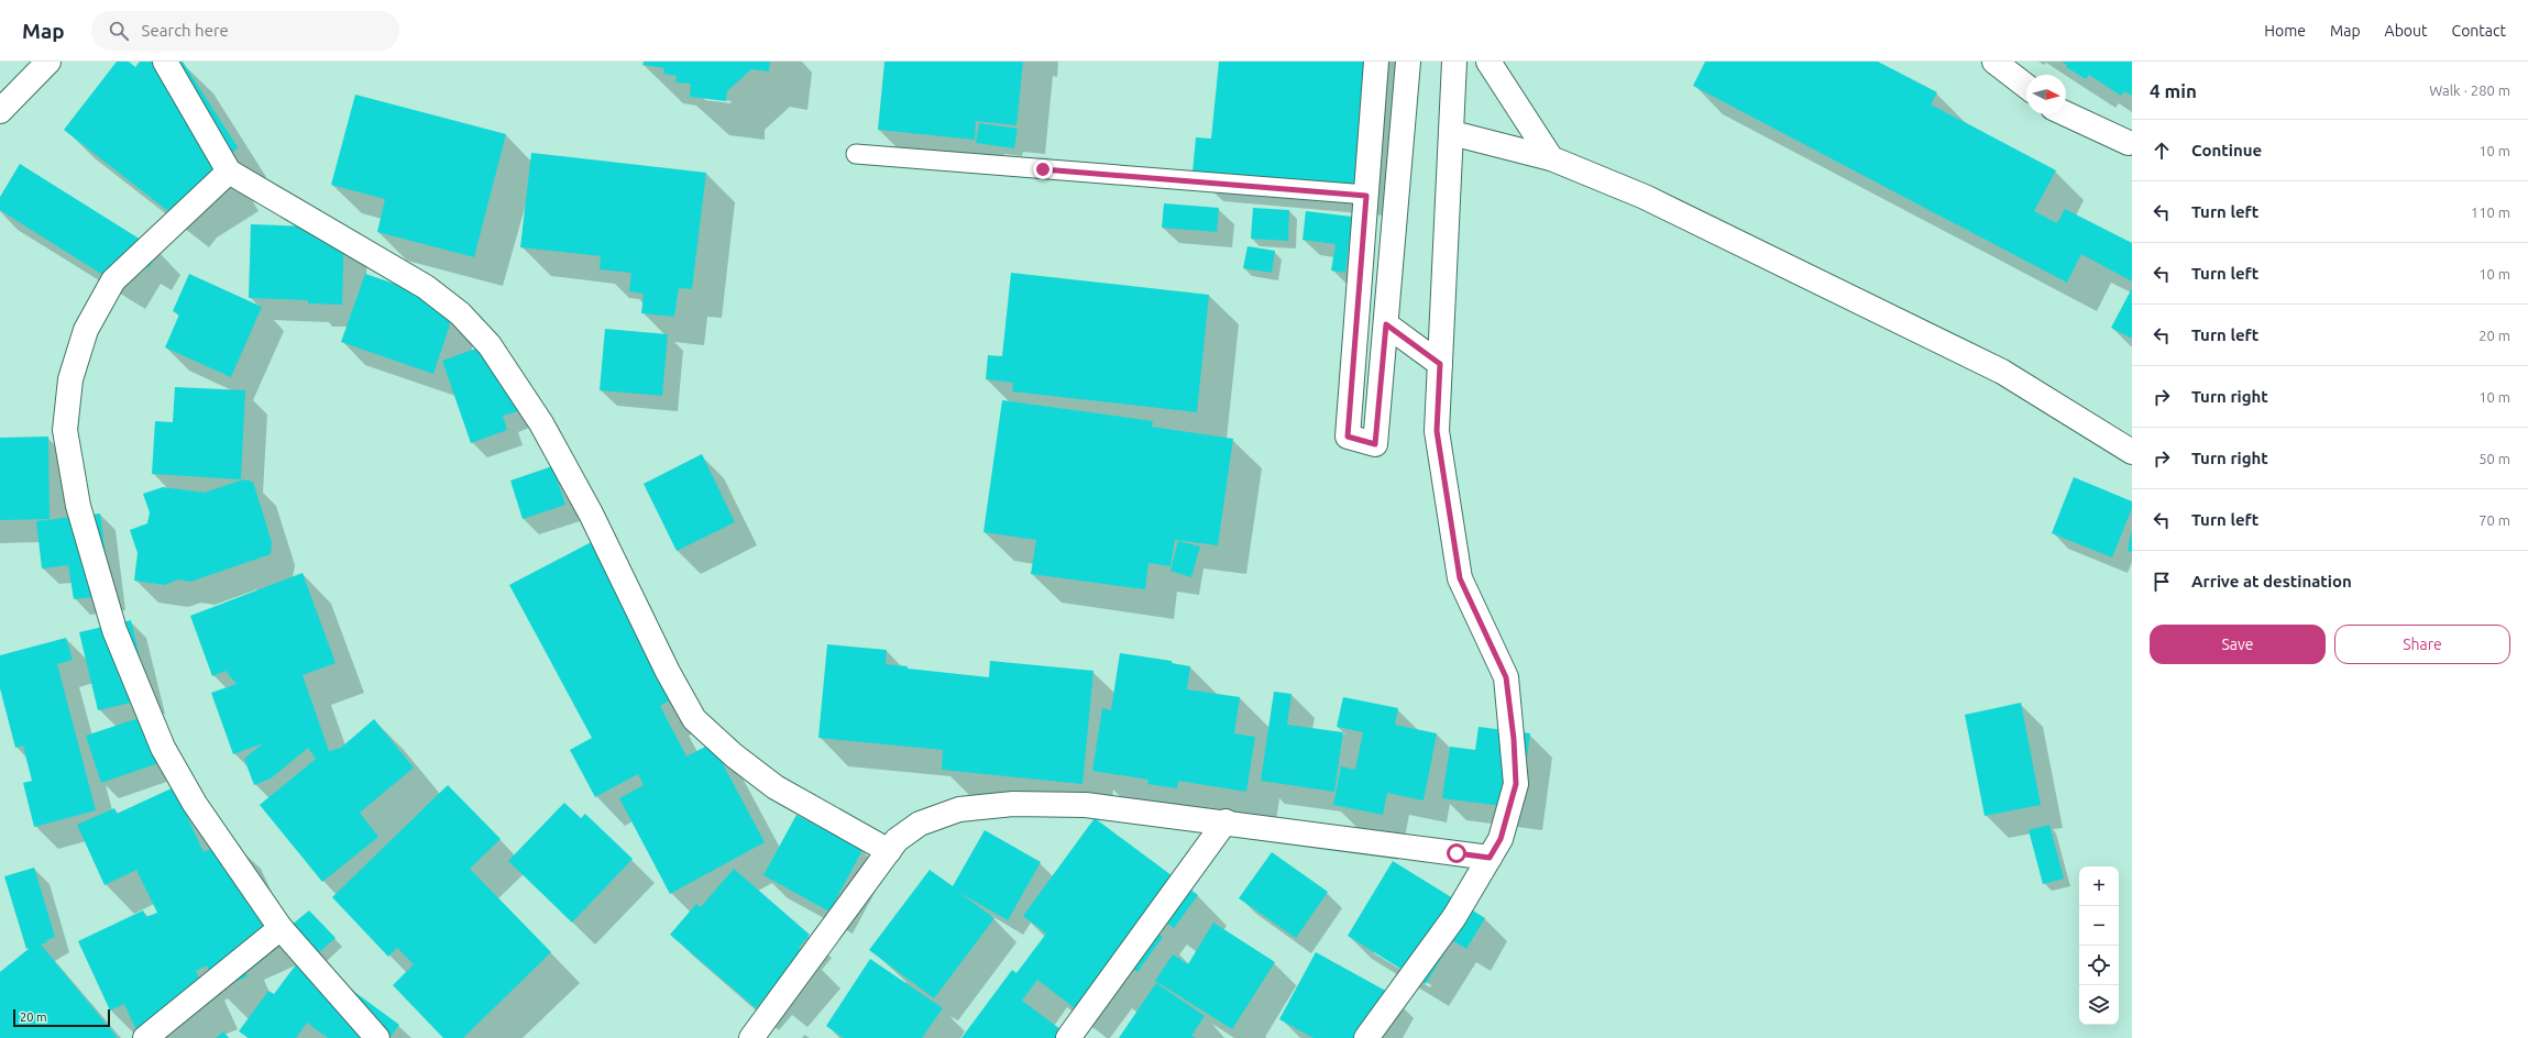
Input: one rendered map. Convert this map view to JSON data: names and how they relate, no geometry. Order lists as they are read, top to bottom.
{
  "scale_bar": "20 m",
  "north": "right",
  "page": {
    "header": "Map",
    "search": "Search here",
    "nav": [
      "Home",
      "Map",
      "About",
      "Contact"
    ],
    "heading": ["4 min", "Walk · 280 m"],
    "list": [
      ["Continue", "10 m"],
      ["Turn left", "110 m"],
      ["Turn left", "10 m"],
      ["Turn left", "20 m"],
      ["Turn right", "10 m"],
      ["Turn right", "50 m"],
      ["Turn left", "70 m"],
      "Arrive at destination"
    ],
    "buttons": ["Save", "Share"],
    "map_buttons": ["+", "−"],
    "scale": "20 m"
  }
}
